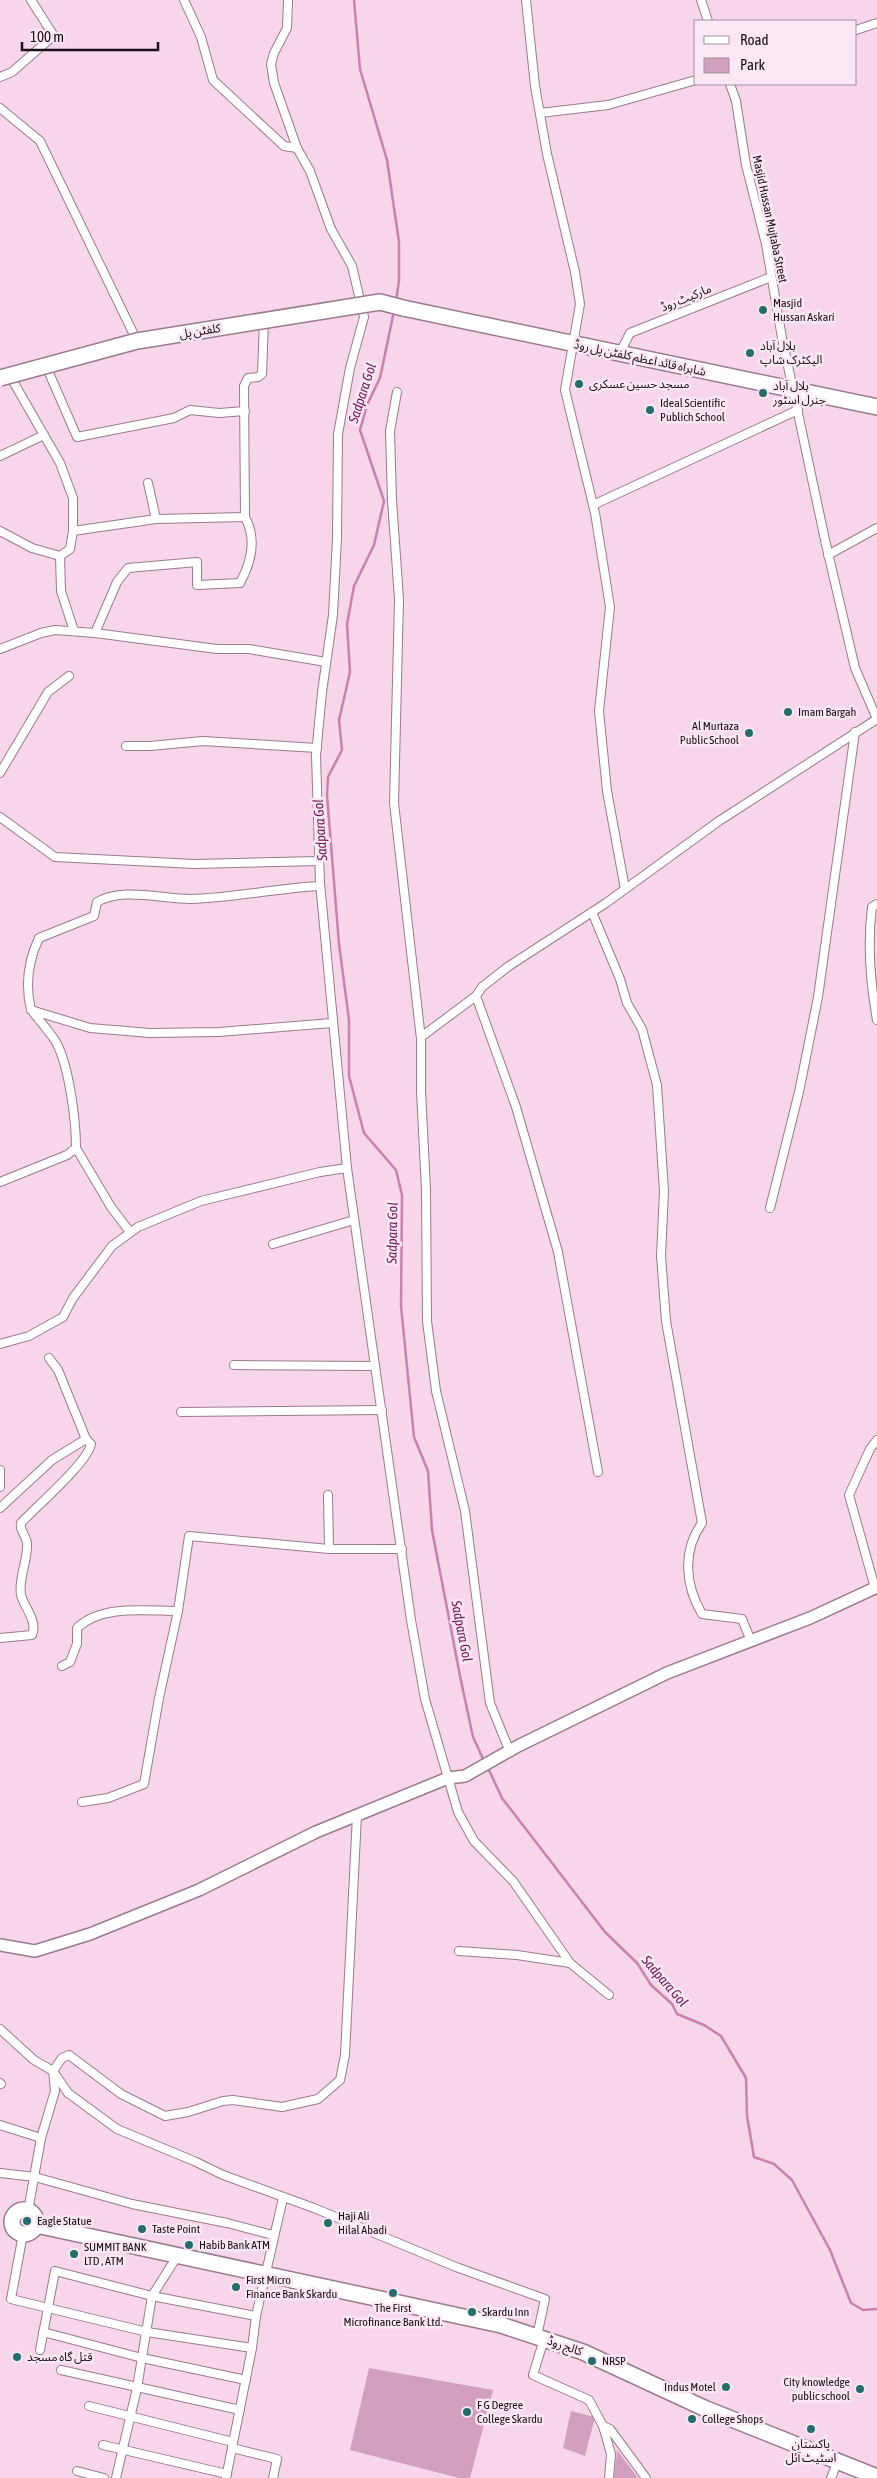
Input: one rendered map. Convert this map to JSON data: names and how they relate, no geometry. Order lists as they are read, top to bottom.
{
  "streets": {
    "highway": ["کلفٹن پل", "شاہراہ قائد اعظم کلفٹن پل روڈ", "کالج روڈ"],
    "street": ["Masjid Hussan Mujtaba Street", "مارکیٹ روڈ"]
  },
  "crossings": [
    ["Masjid Hussan Mujtaba Street", "مارکیٹ روڈ"],
    ["Masjid Hussan Mujtaba Street", "شاہراہ قائد اعظم کلفٹن پل روڈ"],
    ["مارکیٹ روڈ", "شاہراہ قائد اعظم کلفٹن پل روڈ"],
    ["کلفٹن پل", "شاہراہ قائد اعظم کلفٹن پل روڈ"]
  ],
  "water": ["Sadpara Gol"],
  "places": [
    "Masjid Hussan Askari",
    "ہلال آباد الیکٹرک شاپ",
    "مسجد حسین عسکری",
    "ہلال آباد جنرل اسٹور",
    "Ideal Scientific Publich School",
    "Imam Bargah",
    "Al Murtaza Public School",
    "Eagle Statue",
    "Haji Ali Hilal Abadi",
    "Taste Point",
    "Habib Bank ATM",
    "SUMMIT BANK LTD , ATM",
    "First Micro Finance Bank Skardu",
    "The First Microfinance Bank Ltd.",
    "Skardu Inn",
    "قتل گاہ مسجد",
    "NRSP",
    "Indus Motel",
    "City knowledge public school",
    "F G Degree College Skardu",
    "College Shops",
    "پاکستان اسٹیٹ آئل"
  ],
  "legend": ["Road", "Park"],
  "scale_bar": "100 m"
}
